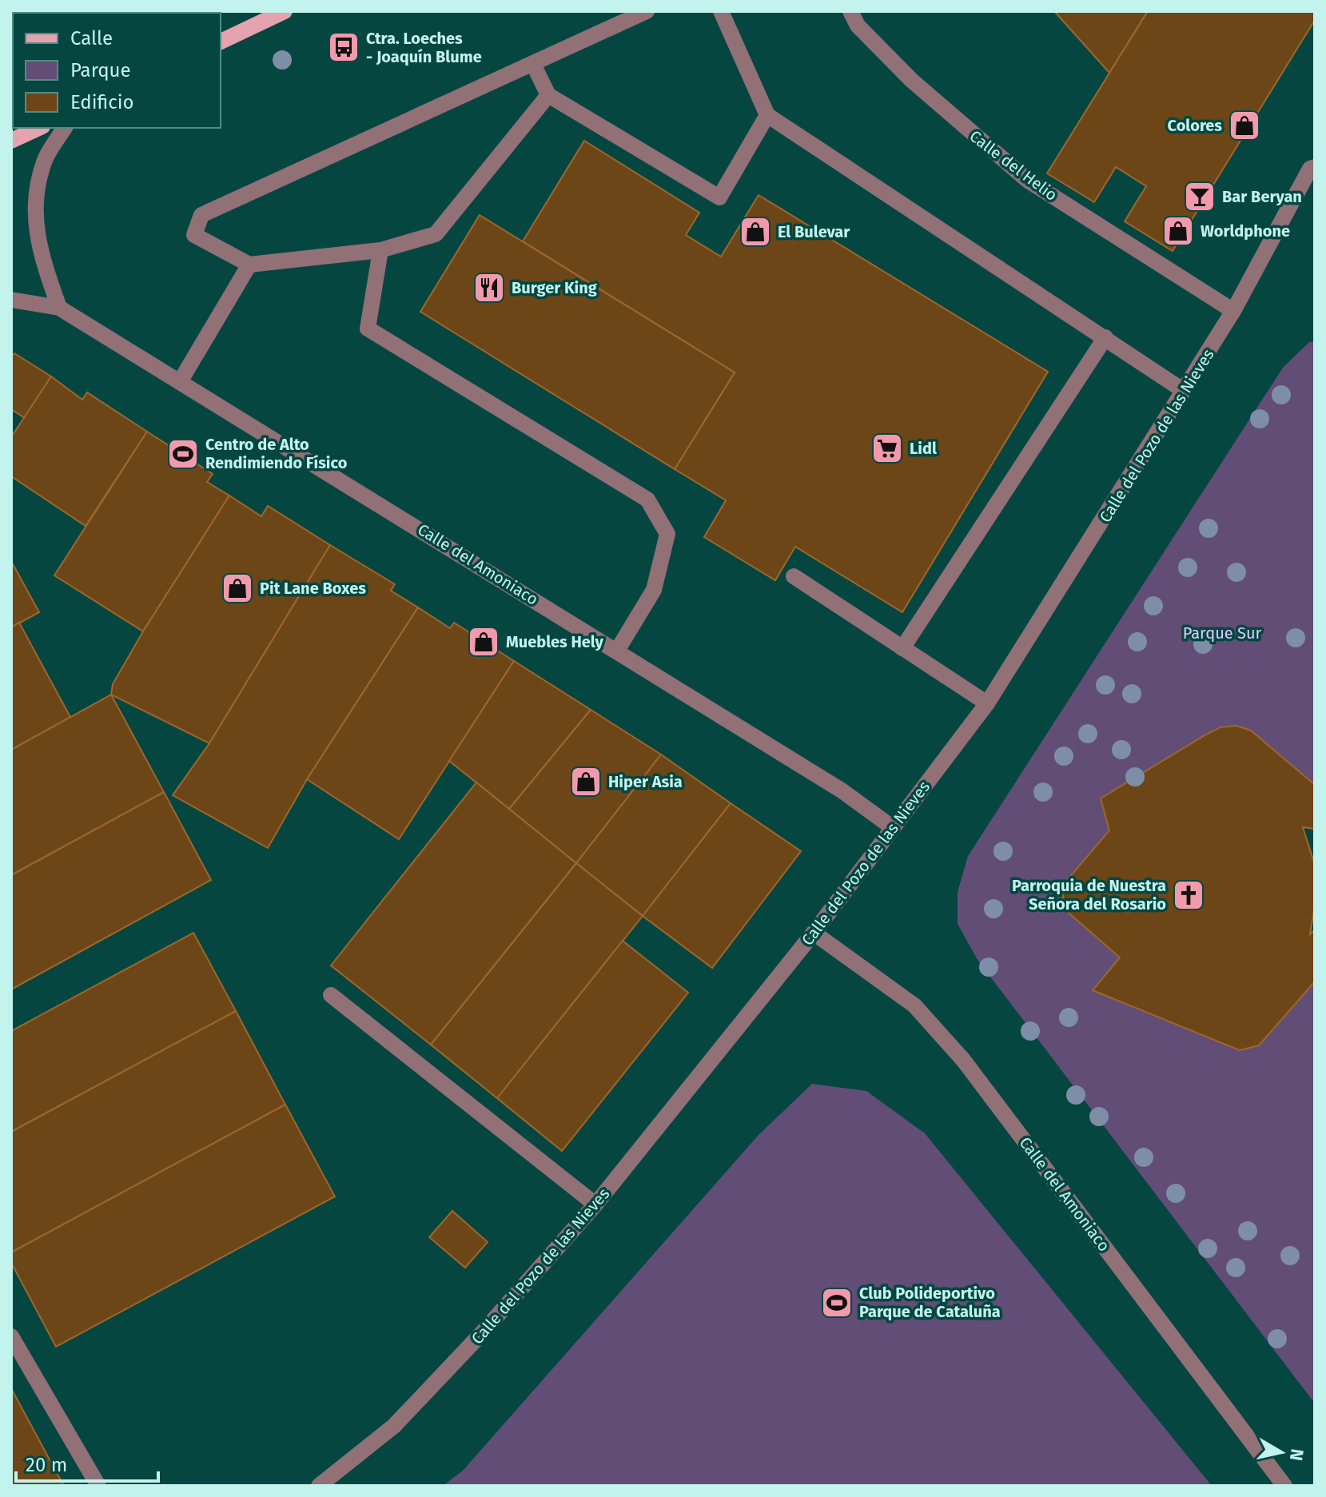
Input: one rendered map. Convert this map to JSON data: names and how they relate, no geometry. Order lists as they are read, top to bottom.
{
  "streets": {
    "street": ["Calle del Helio", "Calle del Pozo de las Nieves", "Calle del Amoniaco"]
  },
  "crossings": [
    ["Calle del Helio", "Calle del Pozo de las Nieves"],
    ["Calle del Pozo de las Nieves", "Calle del Amoniaco"]
  ],
  "parks": ["Parque Sur"],
  "places": {
    "bus stop": ["Ctra. Loeches - Joaquín Blume"],
    "shop": [
      "Colores",
      "Worldphone",
      "El Bulevar",
      "Pit Lane Boxes",
      "Muebles Hely",
      "Hiper Asia"
    ],
    "bar": ["Bar Beryan"],
    "restaurant": ["Burger King"],
    "supermarket": ["Lidl"],
    "sports": ["Centro de Alto Rendimiendo Físico", "Club Polideportivo Parque de Cataluña"],
    "church": ["Parroquia de Nuestra Señora del Rosario"]
  },
  "legend": ["Calle", "Parque", "Edificio"],
  "scale_bar": "20 m",
  "north": "right"
}
